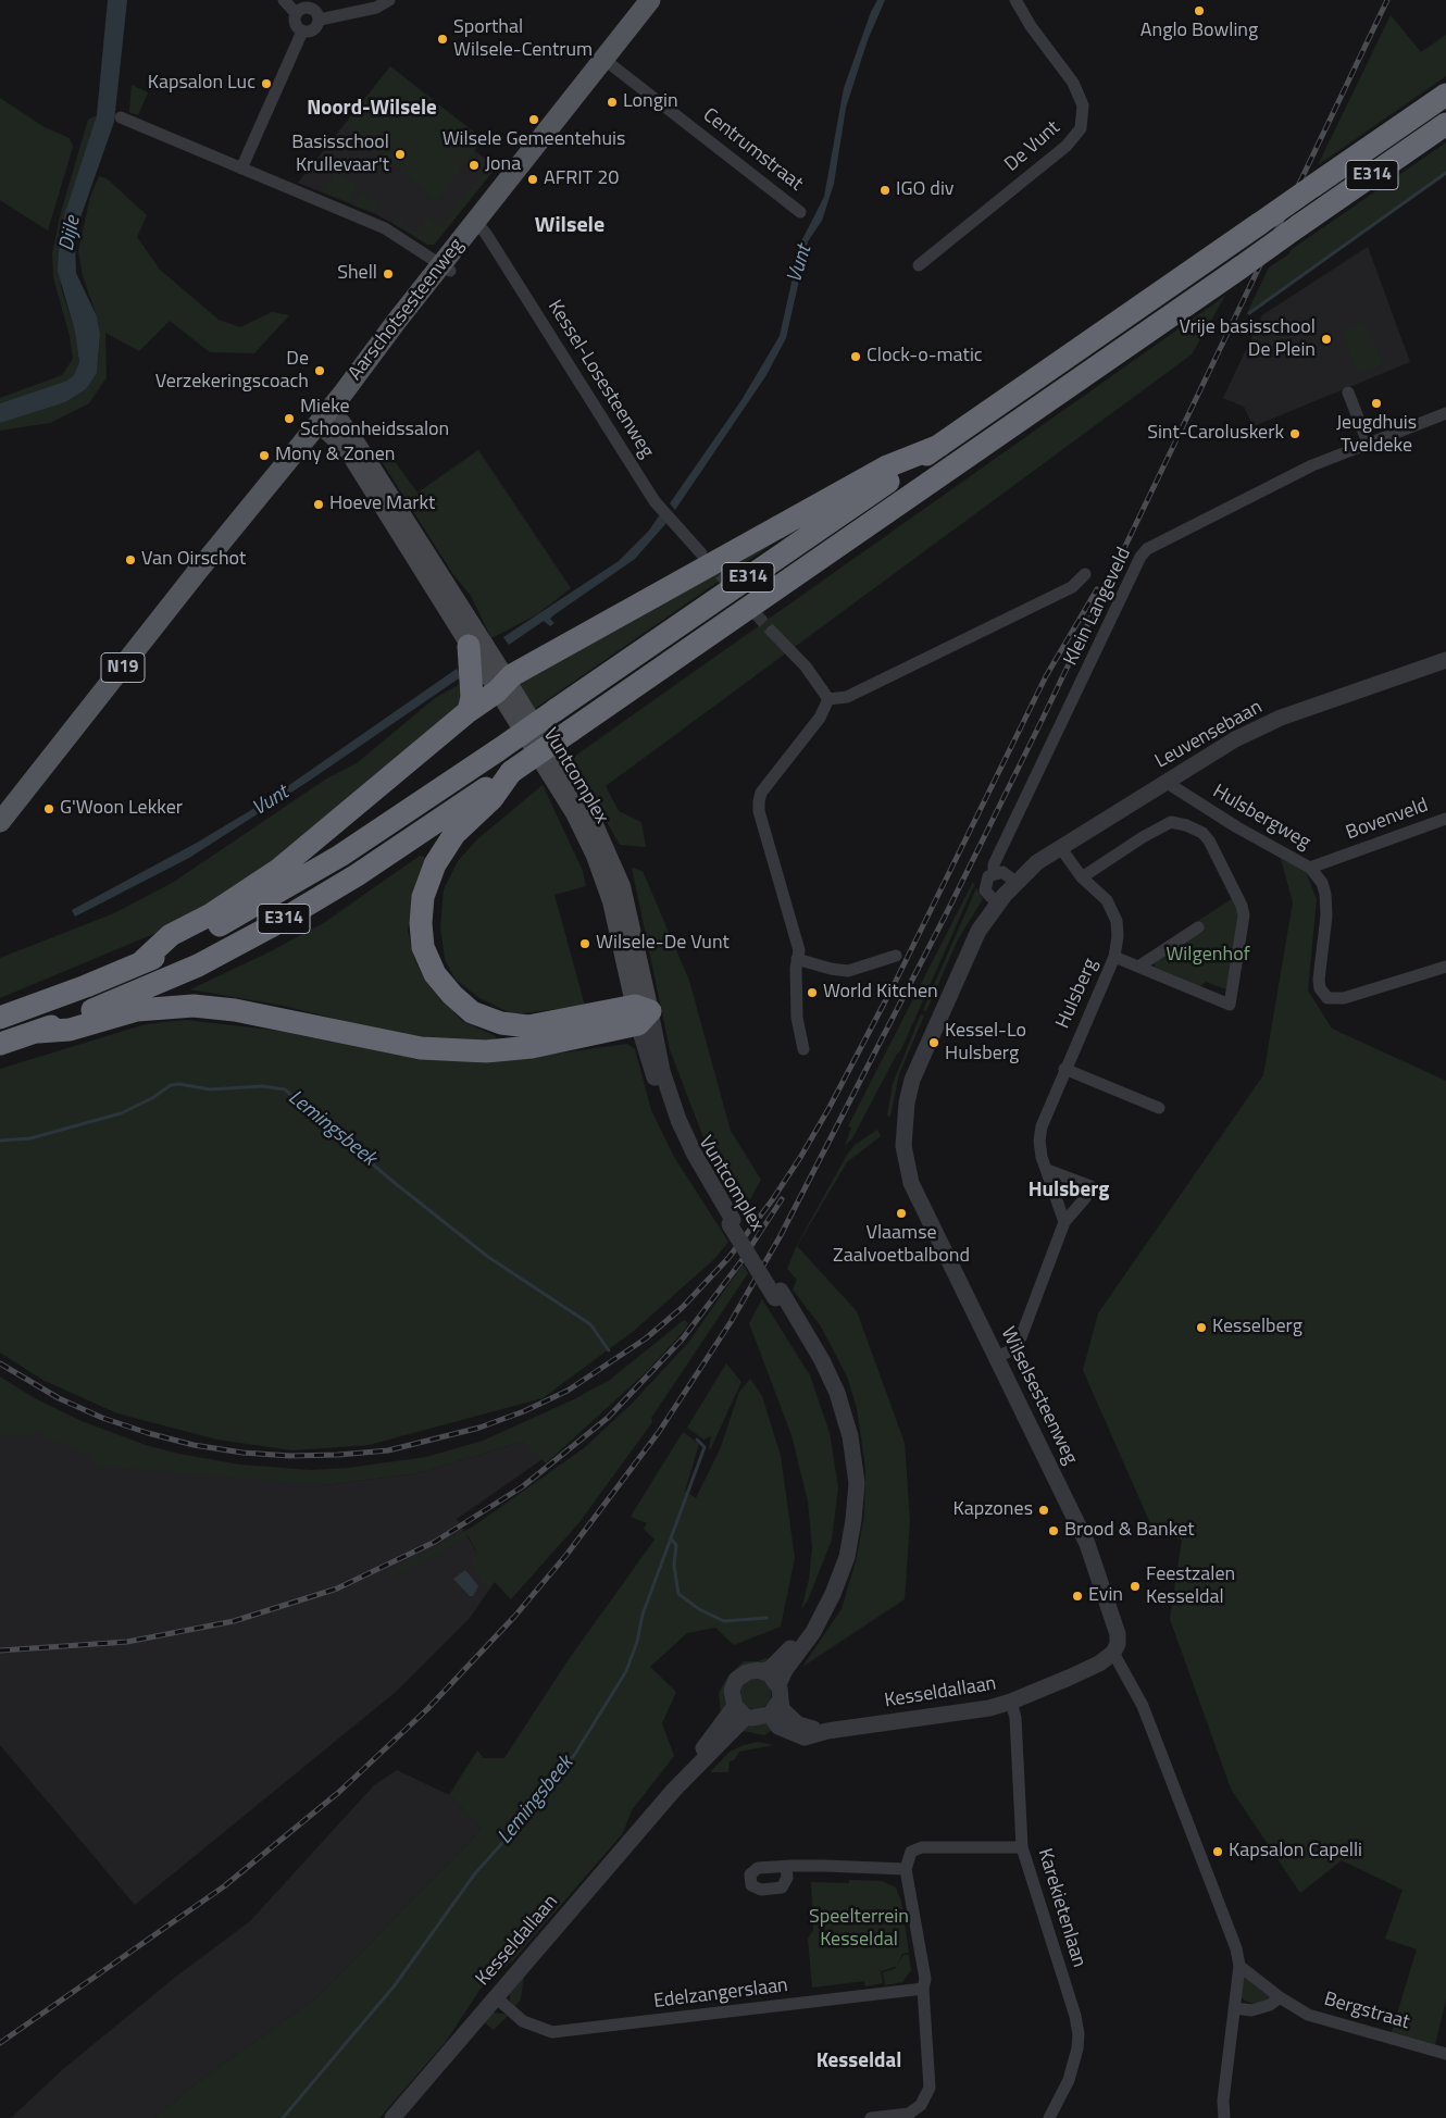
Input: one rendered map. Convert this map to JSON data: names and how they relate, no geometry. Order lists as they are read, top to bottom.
{
  "streets": {
    "highway": ["E314"],
    "main road": ["Aarschotsesteenweg", "N19", "Vuntcomplex"],
    "street": [
      "De Vunt",
      "Centrumstraat",
      "Kessel-Losesteenweg",
      "Klein Langeveld",
      "Leuvensebaan",
      "Hulsbergweg",
      "Bovenveld",
      "Hulsberg",
      "Wilselsesteenweg",
      "Kesseldallaan",
      "Karekietenlaan",
      "Edelzangerslaan",
      "Bergstraat"
    ]
  },
  "crossings": [
    ["Centrumstraat", "Aarschotsesteenweg"],
    ["Aarschotsesteenweg", "Kessel-Losesteenweg"],
    ["Aarschotsesteenweg", "Vuntcomplex"],
    ["Klein Langeveld", "Wilselsesteenweg"],
    ["Leuvensebaan", "Hulsbergweg"],
    ["Leuvensebaan", "Hulsberg"],
    ["Leuvensebaan", "Wilselsesteenweg"],
    ["Vuntcomplex", "Kesseldallaan"],
    ["Hulsbergweg", "Bovenveld"],
    ["Wilselsesteenweg", "Kesseldallaan"],
    ["Kesseldallaan", "Karekietenlaan"],
    ["Kesseldallaan", "Edelzangerslaan"]
  ],
  "districts": [
    "Noord-Wilsele",
    "Wilsele",
    "Hulsberg",
    "Kesseldal"
  ],
  "water": ["Dijle", "Vunt", "Lemingsbeek"],
  "parks": ["Wilgenhof", "Speelterrein Kesseldal"],
  "places": [
    "Anglo Bowling",
    "Sporthal Wilsele-Centrum",
    "Kapsalon Luc",
    "Longin",
    "Wilsele Gemeentehuis",
    "Basisschool Krullevaar't",
    "Jona",
    "AFRIT 20",
    "IGO div",
    "Shell",
    "Vrije basisschool De Plein",
    "Clock-o-matic",
    "De Verzekeringscoach",
    "Jeugdhuis Tveldeke",
    "Mieke Schoonheidssalon",
    "Sint-Caroluskerk",
    "Mony & Zonen",
    "Hoeve Markt",
    "Van Oirschot",
    "G'Woon Lekker",
    "Wilsele-De Vunt",
    "World Kitchen",
    "Kessel-Lo Hulsberg",
    "Vlaamse Zaalvoetbalbond",
    "Kesselberg",
    "Kapzones",
    "Brood & Banket",
    "Feestzalen Kesseldal",
    "Evin",
    "Kapsalon Capelli"
  ]
}
